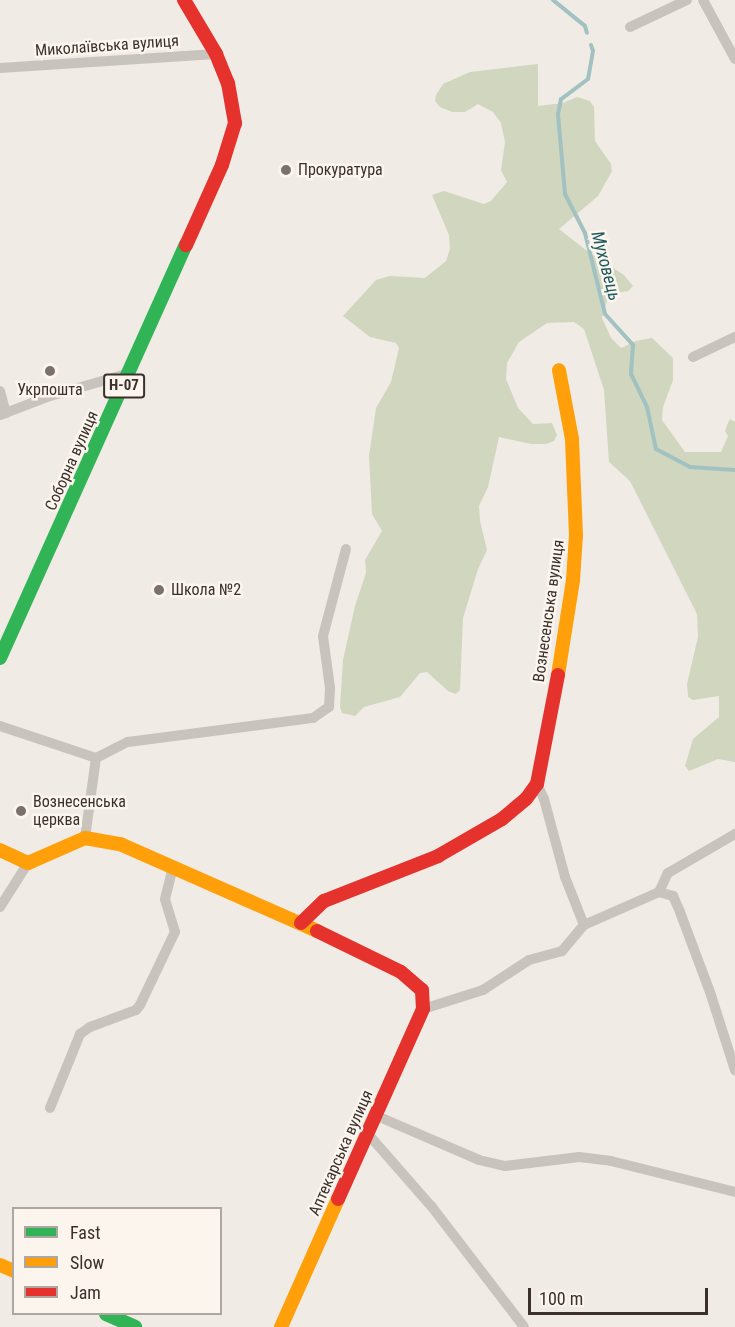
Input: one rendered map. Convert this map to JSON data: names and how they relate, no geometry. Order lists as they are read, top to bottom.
{
  "streets": {
    "street": [
      "Миколаївська вулиця",
      "Н-07",
      "Соборна вулиця",
      "Вознесенська вулиця",
      "Аптекарська вулиця"
    ]
  },
  "crossings": [
    ["Миколаївська вулиця", "Н-07"],
    ["Миколаївська вулиця", "Соборна вулиця"],
    ["Н-07", "Соборна вулиця"],
    ["Вознесенська вулиця", "Аптекарська вулиця"]
  ],
  "water": ["Муховець"],
  "places": [
    "Прокуратура",
    "Укрпошта",
    "Школа №2",
    "Вознесенська церква"
  ],
  "legend": ["Fast", "Slow", "Jam"],
  "scale_bar": "100 m"
}
